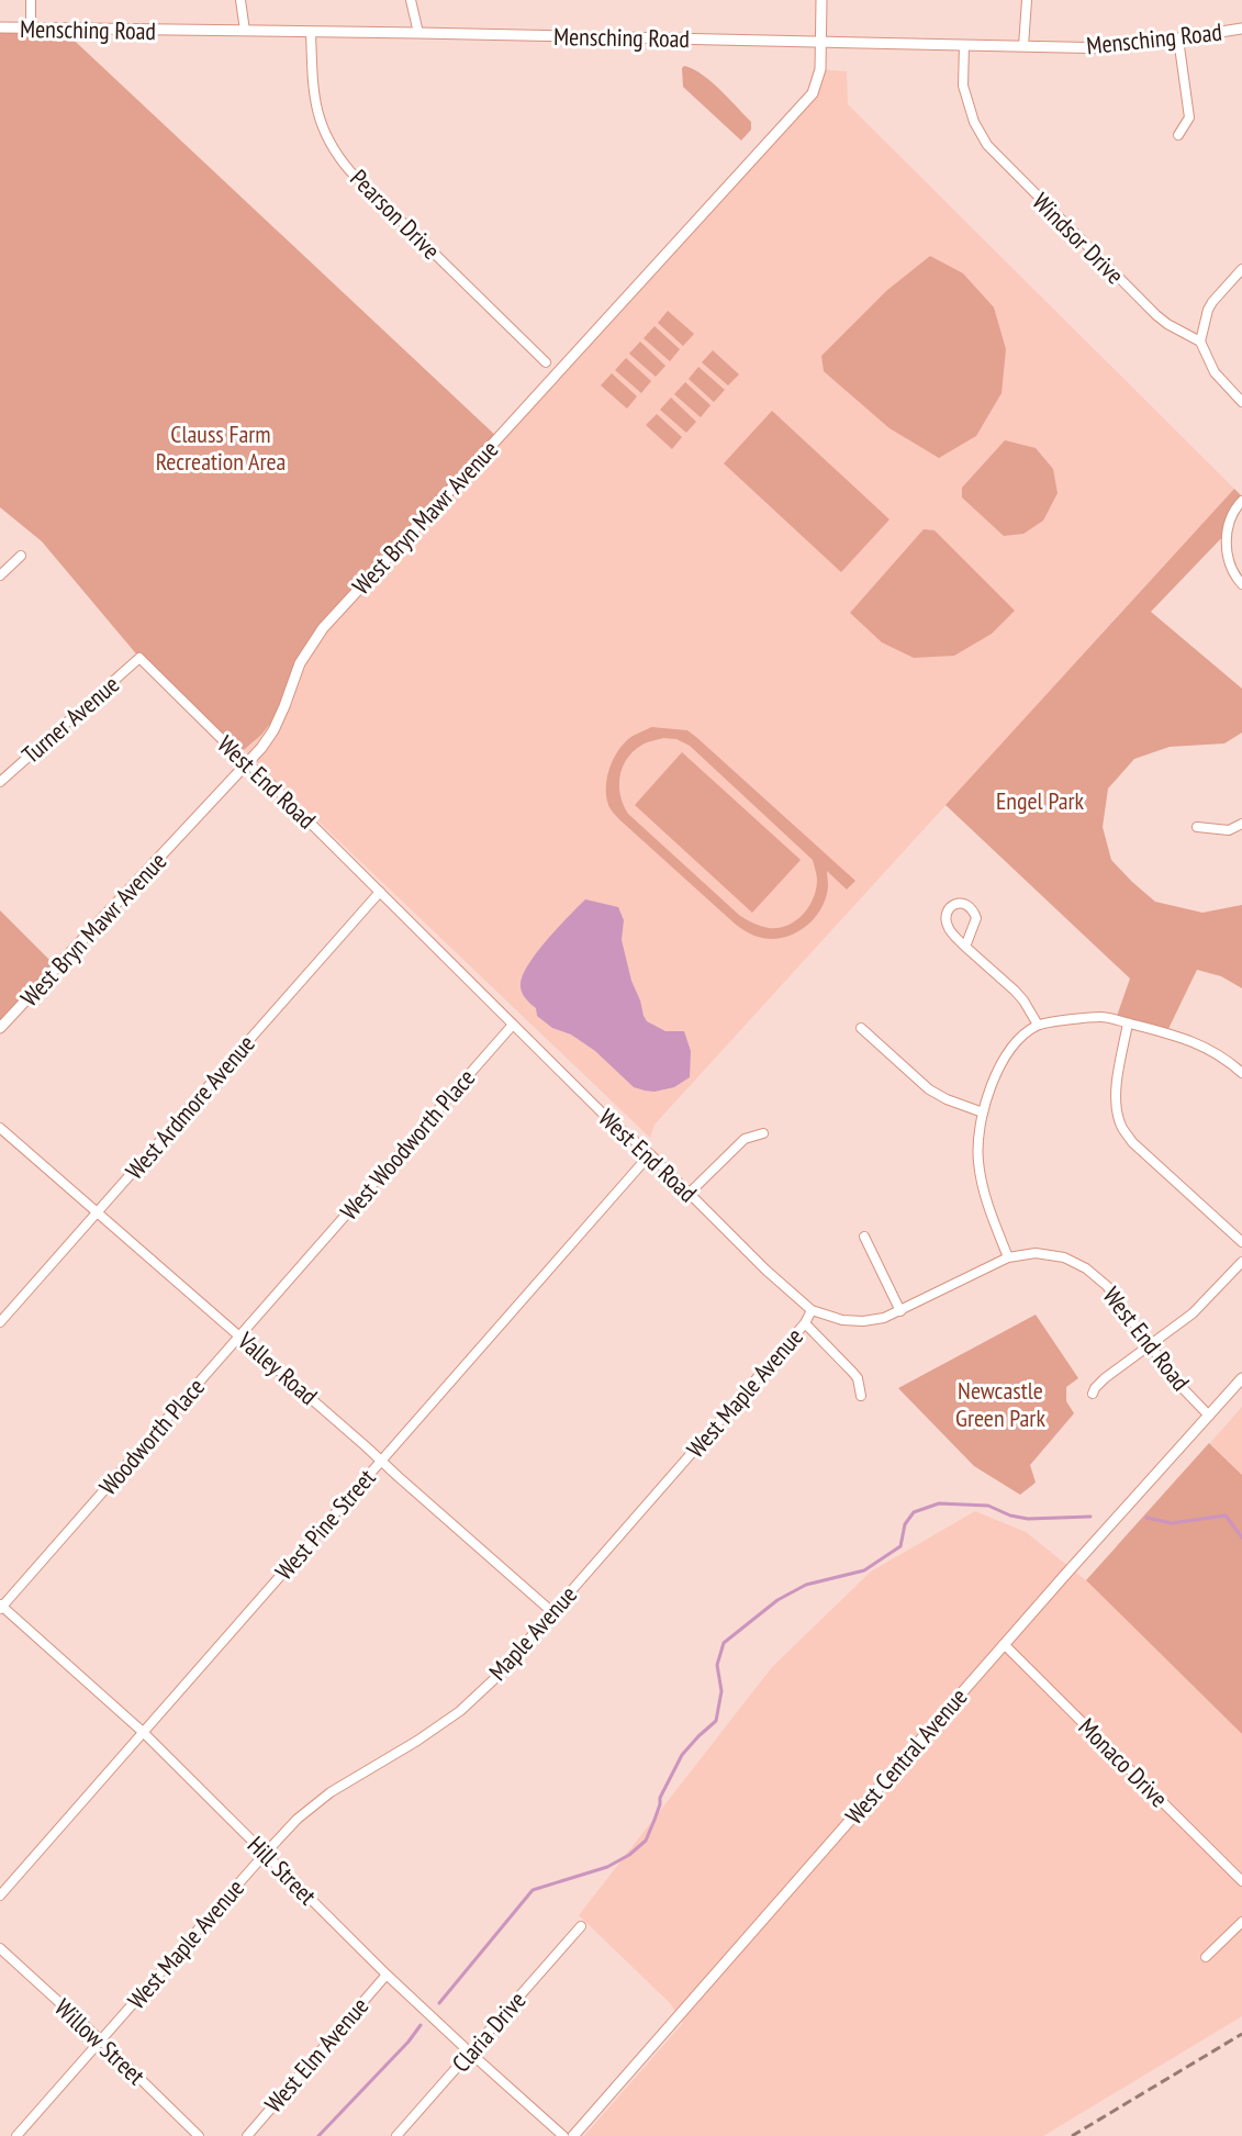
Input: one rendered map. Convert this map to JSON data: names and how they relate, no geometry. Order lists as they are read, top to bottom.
{
  "streets": {
    "street": [
      "Mensching Road",
      "Pearson Drive",
      "Windsor Drive",
      "West Bryn Mawr Avenue",
      "Turner Avenue",
      "West End Road",
      "West Ardmore Avenue",
      "West Woodworth Place",
      "Valley Road",
      "West Maple Avenue",
      "Woodworth Place",
      "West Pine Street",
      "Maple Avenue",
      "West Central Avenue",
      "Monaco Drive",
      "Hill Street",
      "Claria Drive",
      "Willow Street",
      "West Elm Avenue"
    ]
  },
  "crossings": [
    ["Mensching Road", "Pearson Drive"],
    ["Mensching Road", "Windsor Drive"],
    ["Mensching Road", "West Bryn Mawr Avenue"],
    ["West Bryn Mawr Avenue", "West End Road"],
    ["Turner Avenue", "West End Road"],
    ["West End Road", "West Ardmore Avenue"],
    ["West End Road", "West Woodworth Place"],
    ["West End Road", "West Maple Avenue"],
    ["West End Road", "West Pine Street"],
    ["West End Road", "West Central Avenue"],
    ["West Ardmore Avenue", "Valley Road"],
    ["West Woodworth Place", "Woodworth Place"],
    ["Valley Road", "Woodworth Place"],
    ["Valley Road", "West Pine Street"],
    ["Valley Road", "Maple Avenue"],
    ["West Maple Avenue", "Maple Avenue"],
    ["West Maple Avenue", "Hill Street"],
    ["West Maple Avenue", "Willow Street"],
    ["Woodworth Place", "Hill Street"],
    ["West Pine Street", "Hill Street"],
    ["West Central Avenue", "Monaco Drive"],
    ["Hill Street", "Claria Drive"],
    ["Hill Street", "West Elm Avenue"]
  ],
  "parks": ["Clauss Farm Recreation Area", "Engel Park", "Newcastle Green Park"]
}
